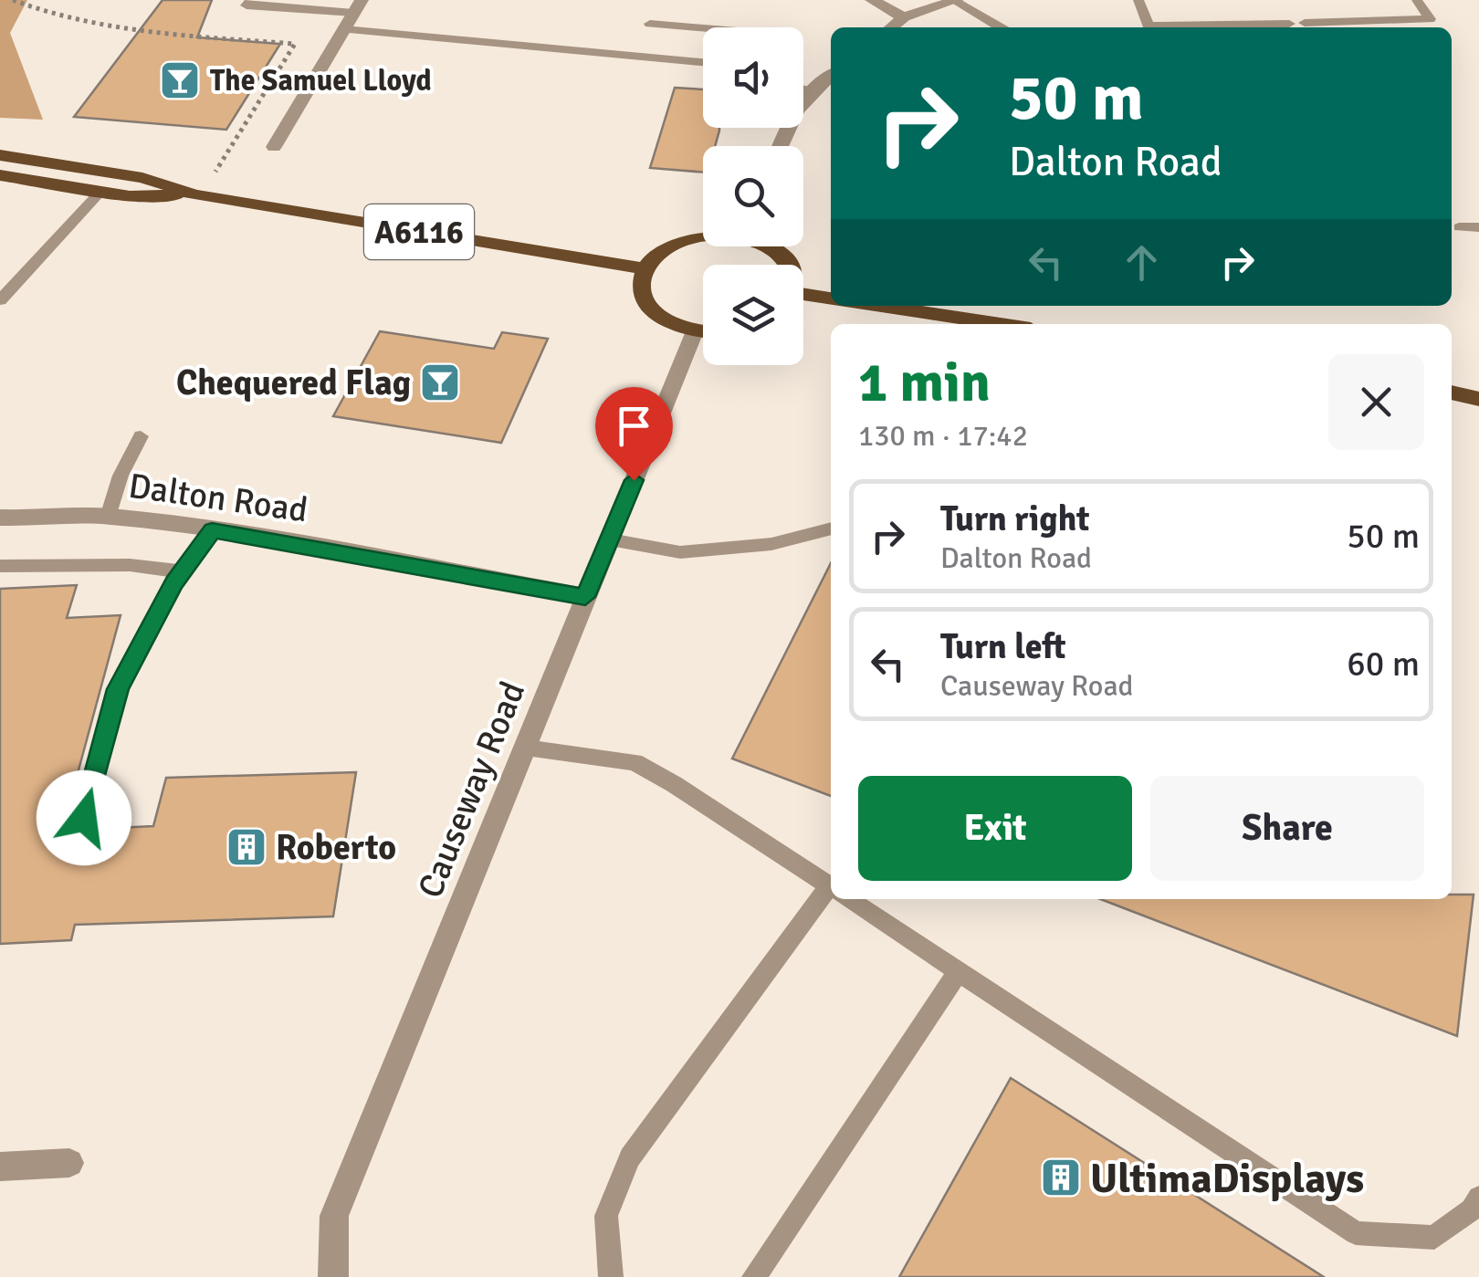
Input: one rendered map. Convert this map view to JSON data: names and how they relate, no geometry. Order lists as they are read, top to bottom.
{
  "streets": {
    "main road": ["A6116"],
    "street": ["Dalton Road", "Causeway Road"]
  },
  "crossings": [
    ["Dalton Road", "Causeway Road"]
  ],
  "places": {
    "bar": ["The Samuel Lloyd", "Chequered Flag"],
    "building": ["Roberto", "UltimaDisplays"]
  },
  "page": {
    "turn": ["50 m", "Dalton Road"],
    "heading": ["1 min", "130 m · 17:42"],
    "list": [
      {
        "name": "Turn right",
        "note": "Dalton Road",
        "value": "50 m"
      },
      {
        "name": "Turn left",
        "note": "Causeway Road",
        "value": "60 m"
      }
    ],
    "buttons": ["Exit", "Share"]
  }
}
